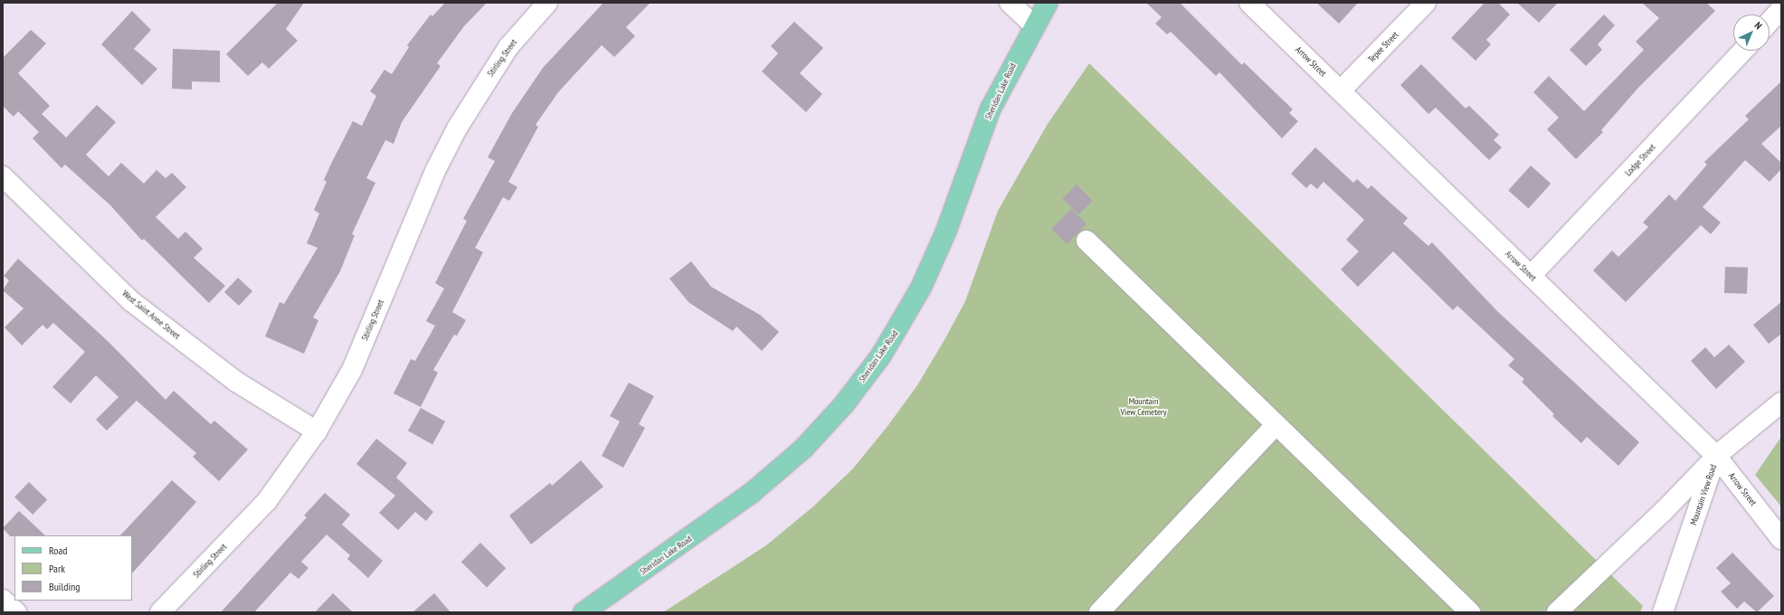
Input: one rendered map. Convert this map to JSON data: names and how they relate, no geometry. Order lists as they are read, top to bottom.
{
  "streets": {
    "main road": ["Sheridan Lake Road"],
    "street": [
      "Tepee Street",
      "Stirling Street",
      "Arrow Street",
      "Lodge Street",
      "West Saint Anne Street",
      "Mountain View Road"
    ]
  },
  "crossings": [
    ["Tepee Street", "Arrow Street"],
    ["Stirling Street", "West Saint Anne Street"],
    ["Arrow Street", "Lodge Street"],
    ["Arrow Street", "Mountain View Road"]
  ],
  "parks": ["Mountain View Cemetery"],
  "legend": ["Road", "Park", "Building"],
  "north": "top right"
}
